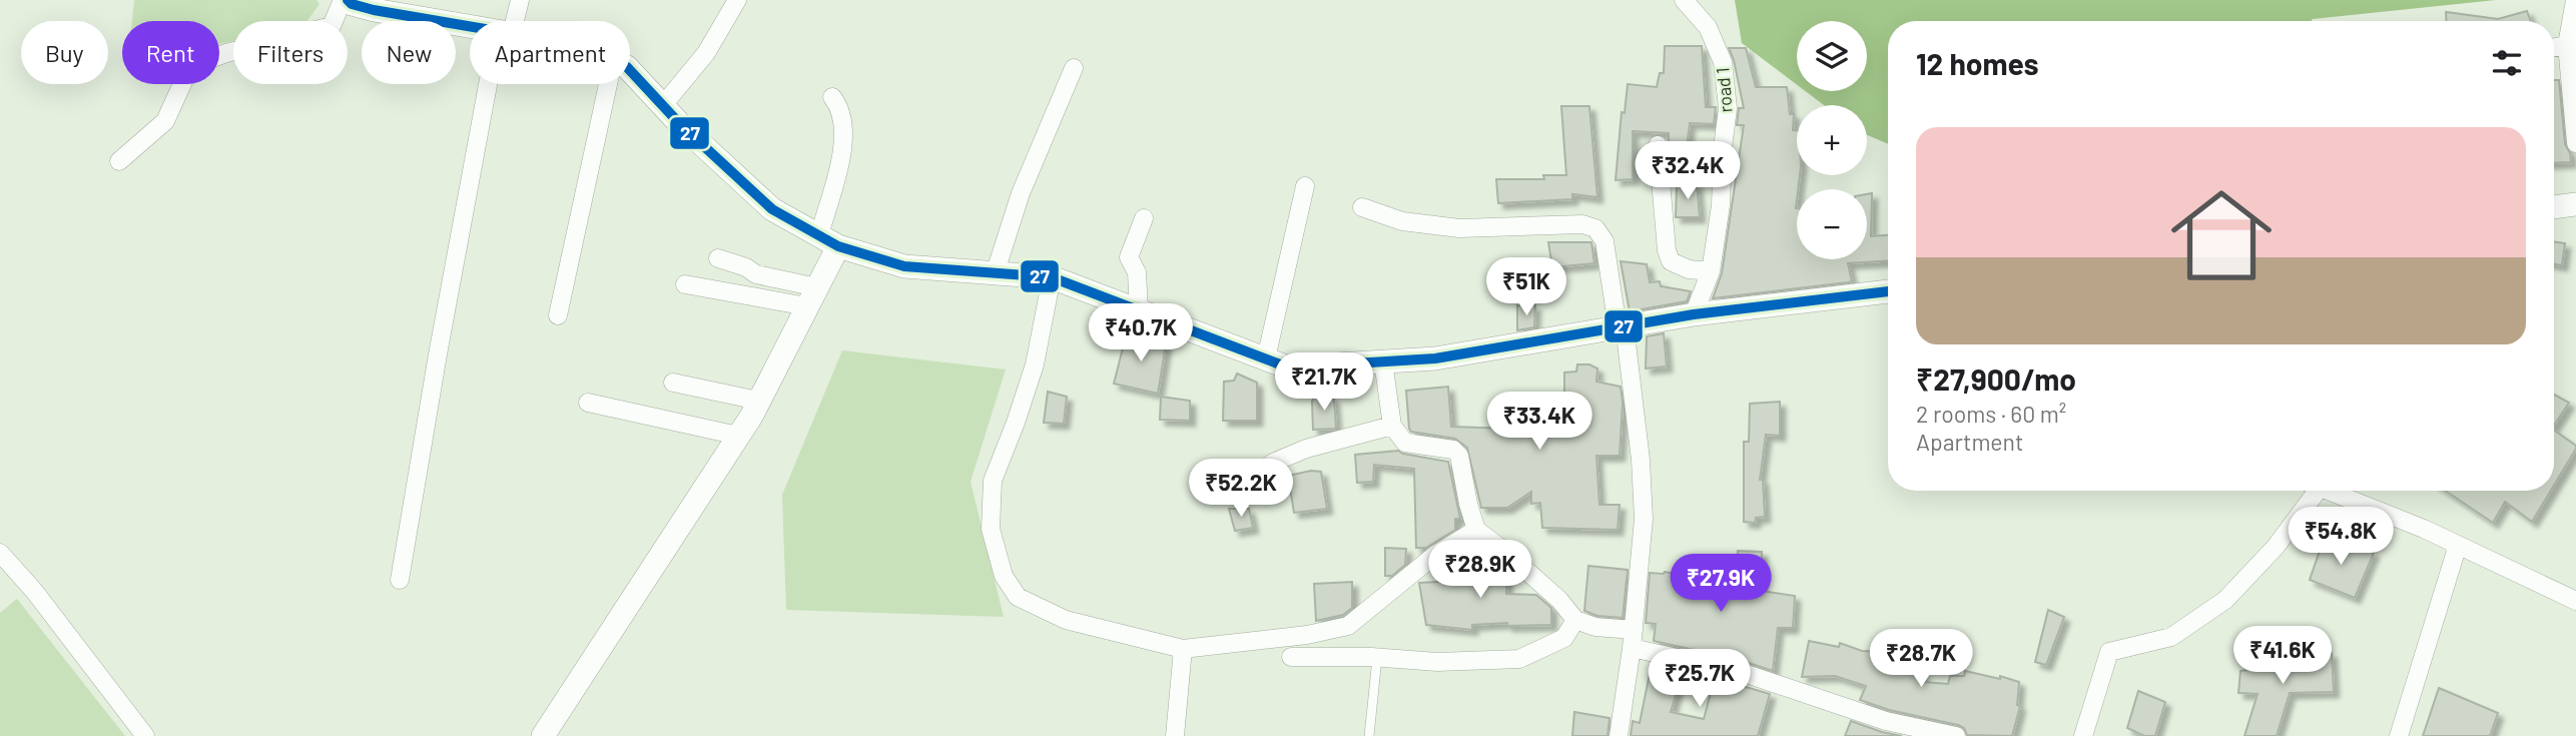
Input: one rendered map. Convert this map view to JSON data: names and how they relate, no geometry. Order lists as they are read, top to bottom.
{
  "streets": {
    "street": ["road 1"]
  },
  "lines": ["transit line 27"],
  "page": {
    "map_buttons": ["+", "−"],
    "chip": [
      "Buy",
      "Rent",
      "Filters",
      "New",
      "Apartment"
    ],
    "heading": "12 homes",
    "list": [
      {
        "name": "₹27,900/mo",
        "note": "2 rooms · 60 m² · Apartment"
      }
    ],
    "price": [
      "₹32.4K",
      "₹51K",
      "₹40.7K",
      "₹21.7K",
      "₹33.4K",
      "₹52.2K",
      "₹54.8K",
      "₹28.9K",
      "₹27.9K",
      "₹41.6K",
      "₹28.7K",
      "₹25.7K"
    ]
  }
}
